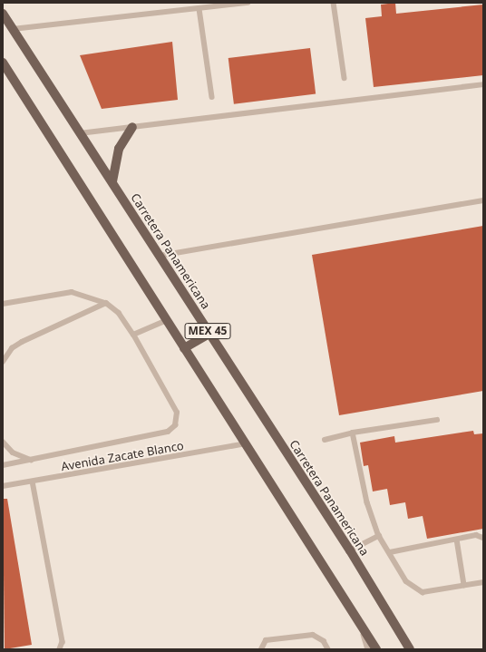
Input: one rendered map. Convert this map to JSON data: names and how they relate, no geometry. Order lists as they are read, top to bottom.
{
  "streets": {
    "main road": ["Carretera Panamericana", "MEX 45"],
    "lane": ["Avenida Zacate Blanco"]
  },
  "crossings": [
    ["MEX 45", "Avenida Zacate Blanco"]
  ]
}
